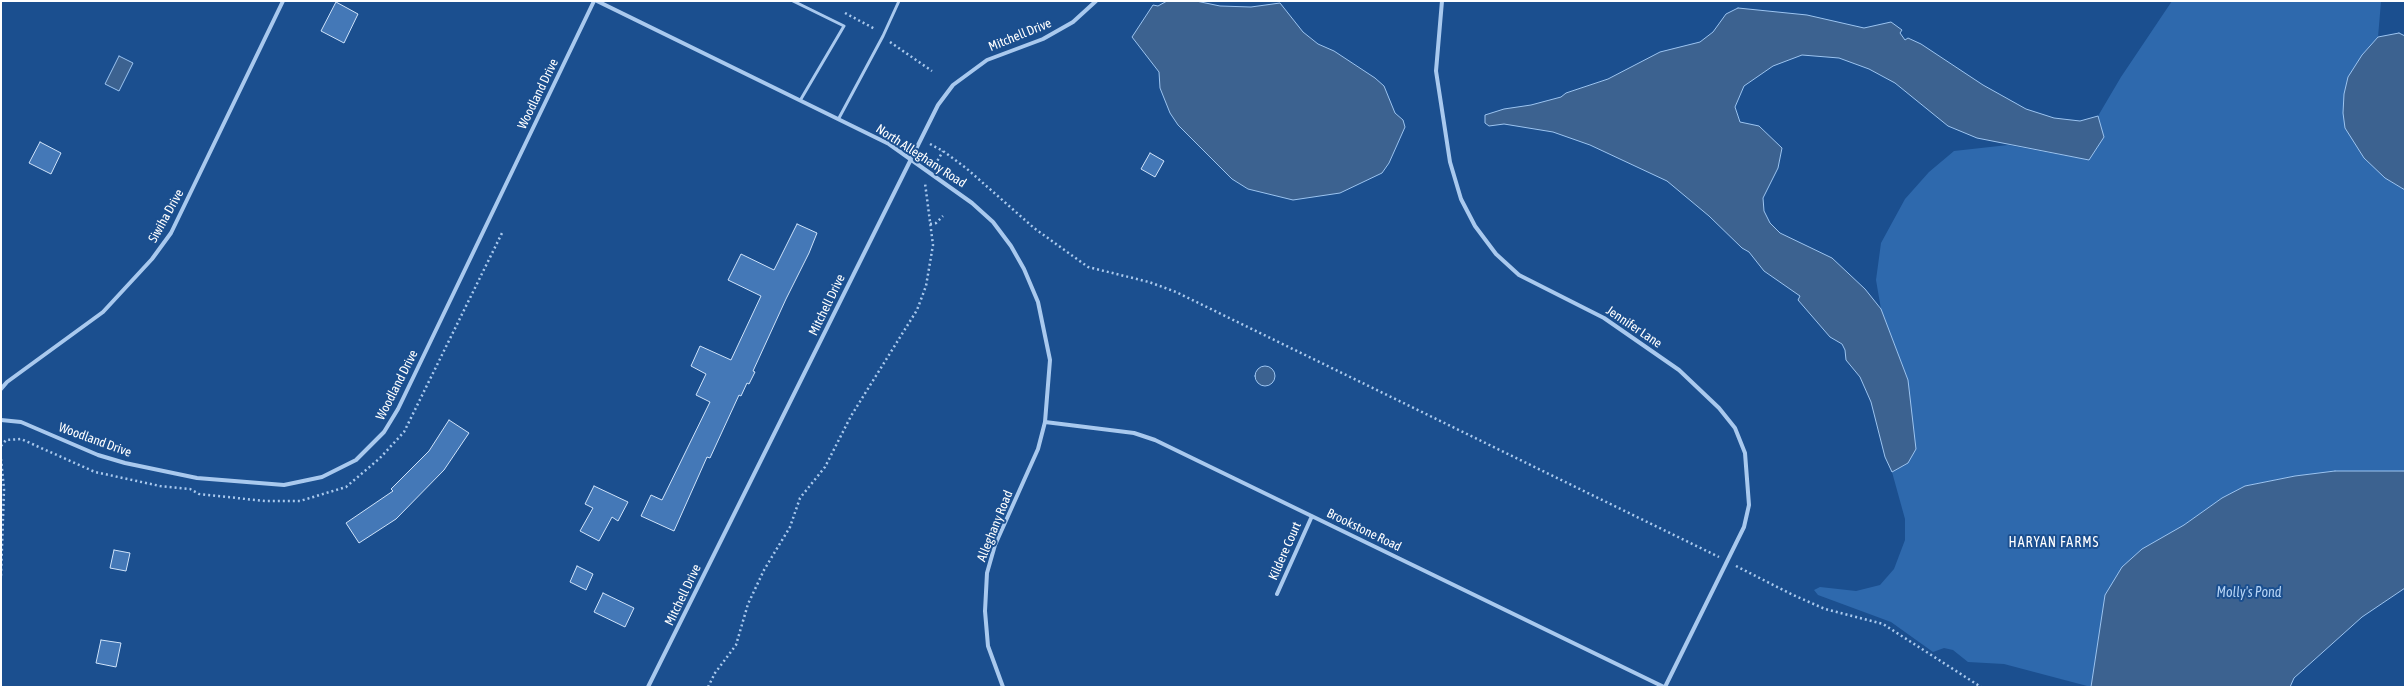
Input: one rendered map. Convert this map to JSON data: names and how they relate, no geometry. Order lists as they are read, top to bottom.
{
  "streets": {
    "street": [
      "Mitchell Drive",
      "Woodland Drive",
      "North Alleghany Road",
      "Siwiha Drive",
      "Jennifer Lane",
      "Alleghany Road",
      "Brookstone Road",
      "Kildere Court"
    ]
  },
  "crossings": [
    ["Mitchell Drive", "North Alleghany Road"],
    ["North Alleghany Road", "Alleghany Road"],
    ["North Alleghany Road", "Brookstone Road"],
    ["Jennifer Lane", "Brookstone Road"],
    ["Alleghany Road", "Brookstone Road"],
    ["Brookstone Road", "Kildere Court"]
  ],
  "districts": ["HARYAN FARMS"],
  "water": ["Molly's Pond"]
}
